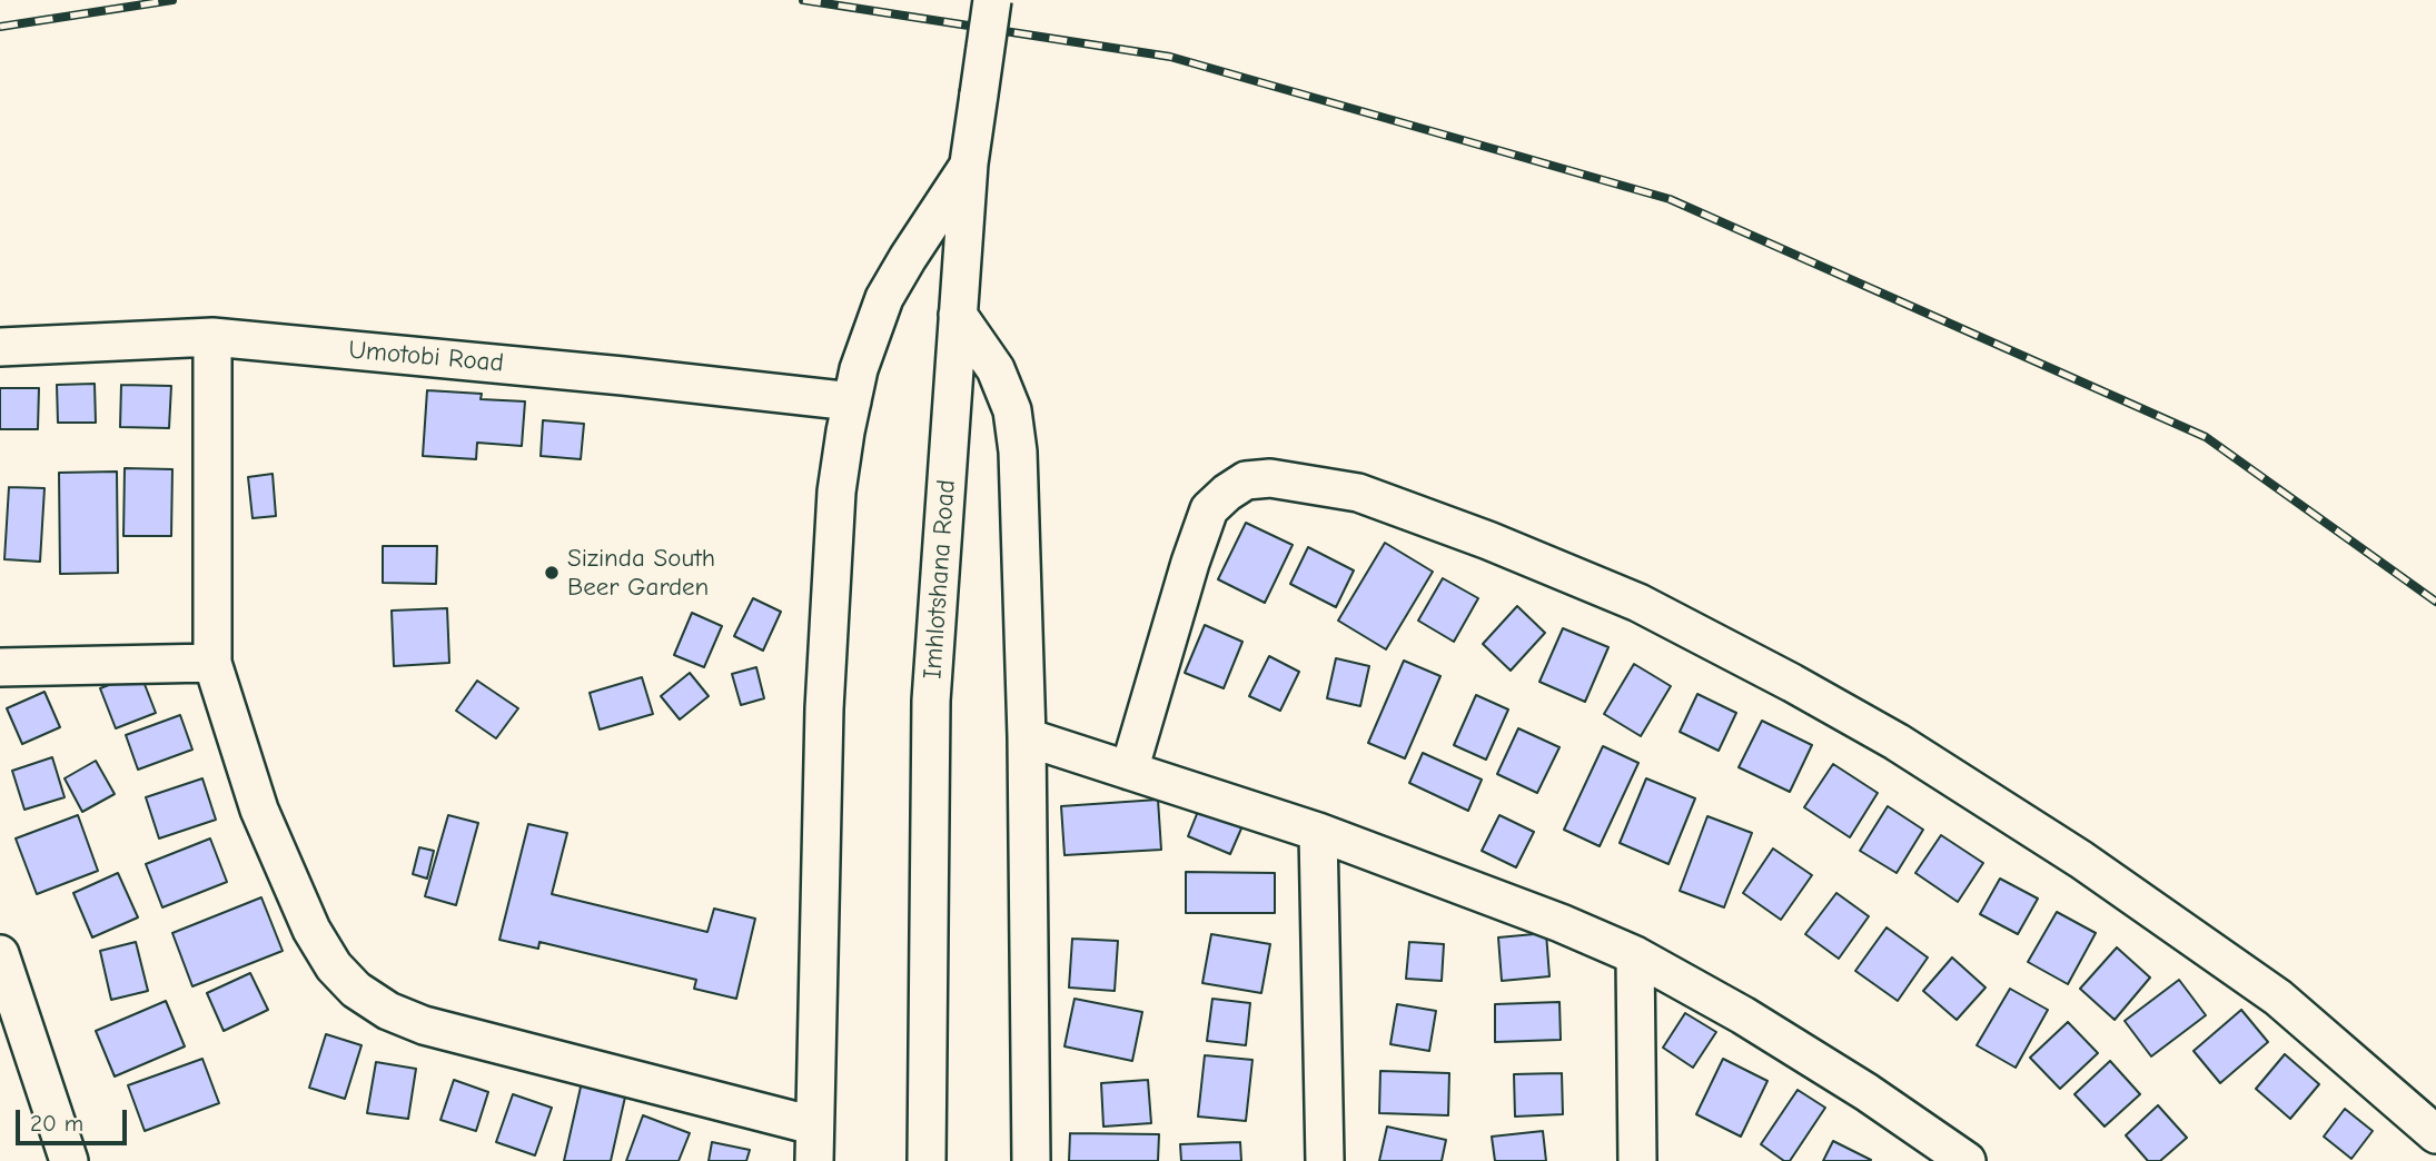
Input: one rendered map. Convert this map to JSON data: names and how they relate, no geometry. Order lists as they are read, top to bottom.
{
  "streets": {
    "street": ["Umotobi Road", "Imhlotshana Road"]
  },
  "places": ["Sizinda South Beer Garden"],
  "scale_bar": "20 m"
}
